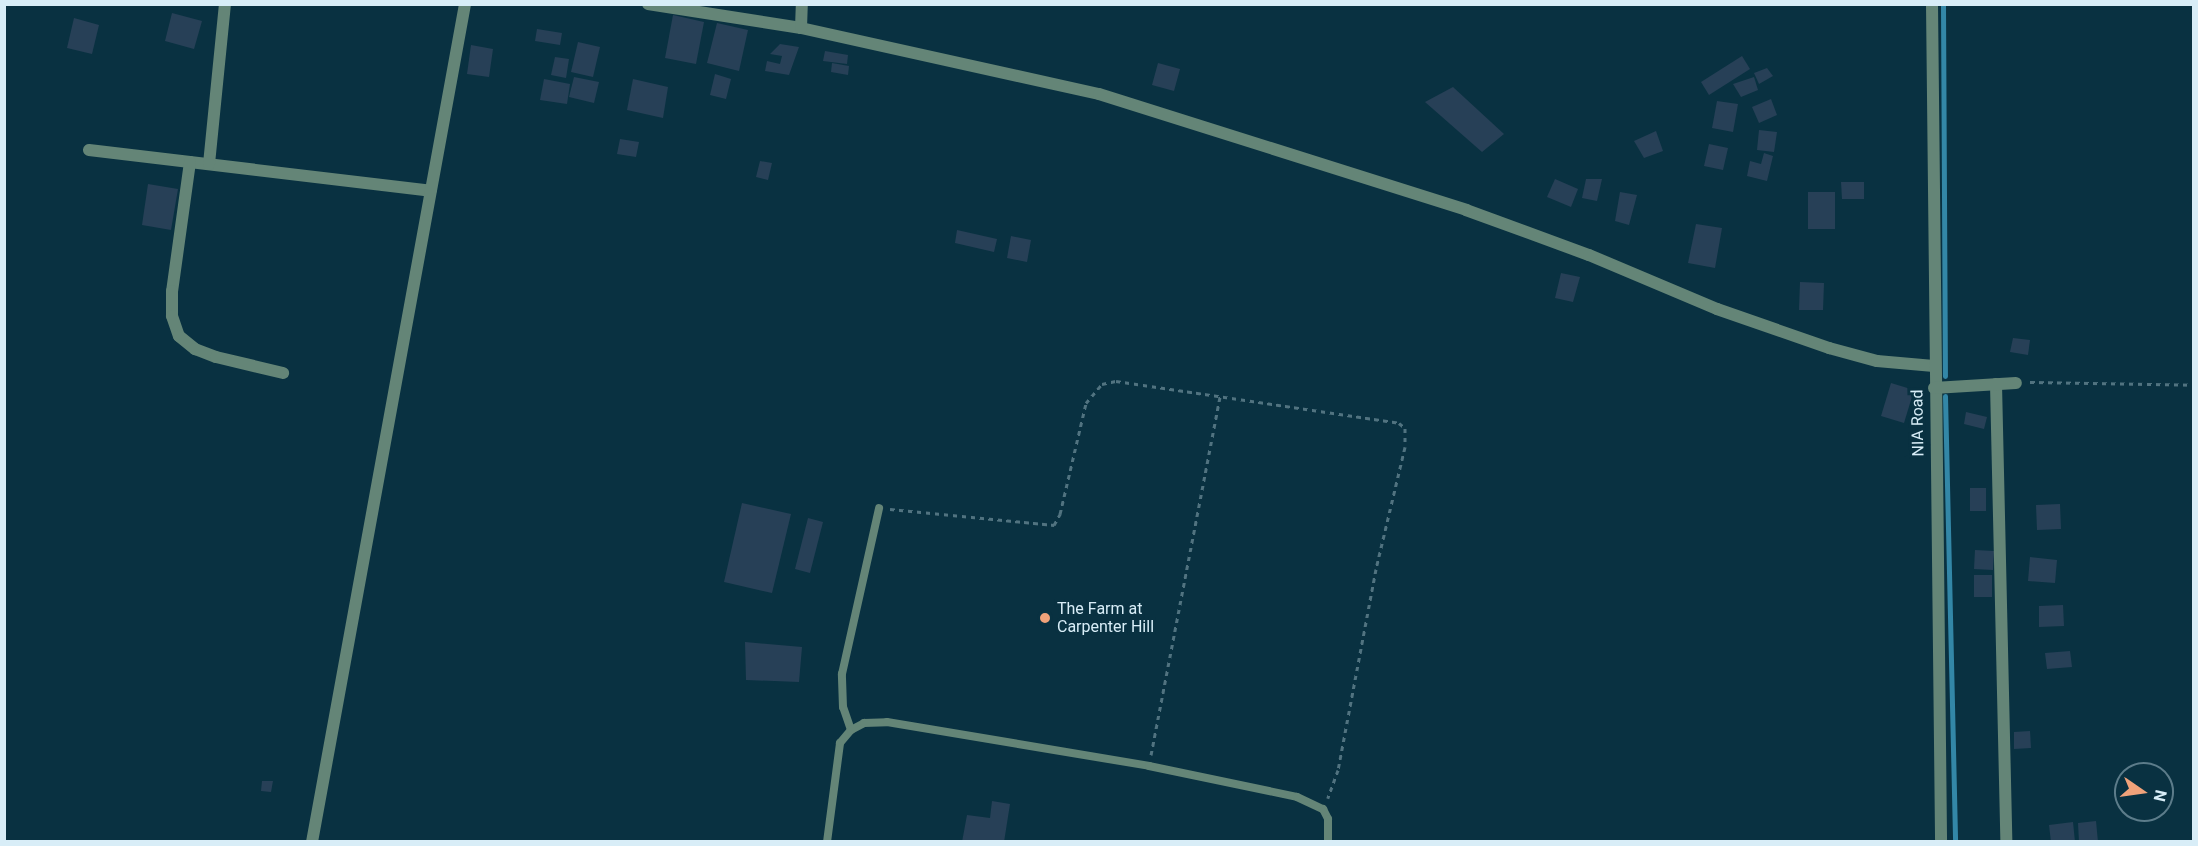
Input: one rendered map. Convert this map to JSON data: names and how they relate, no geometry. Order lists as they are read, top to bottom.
{
  "streets": {
    "street": ["NIA Road"]
  },
  "places": ["The Farm at Carpenter Hill"],
  "north": "right"
}
